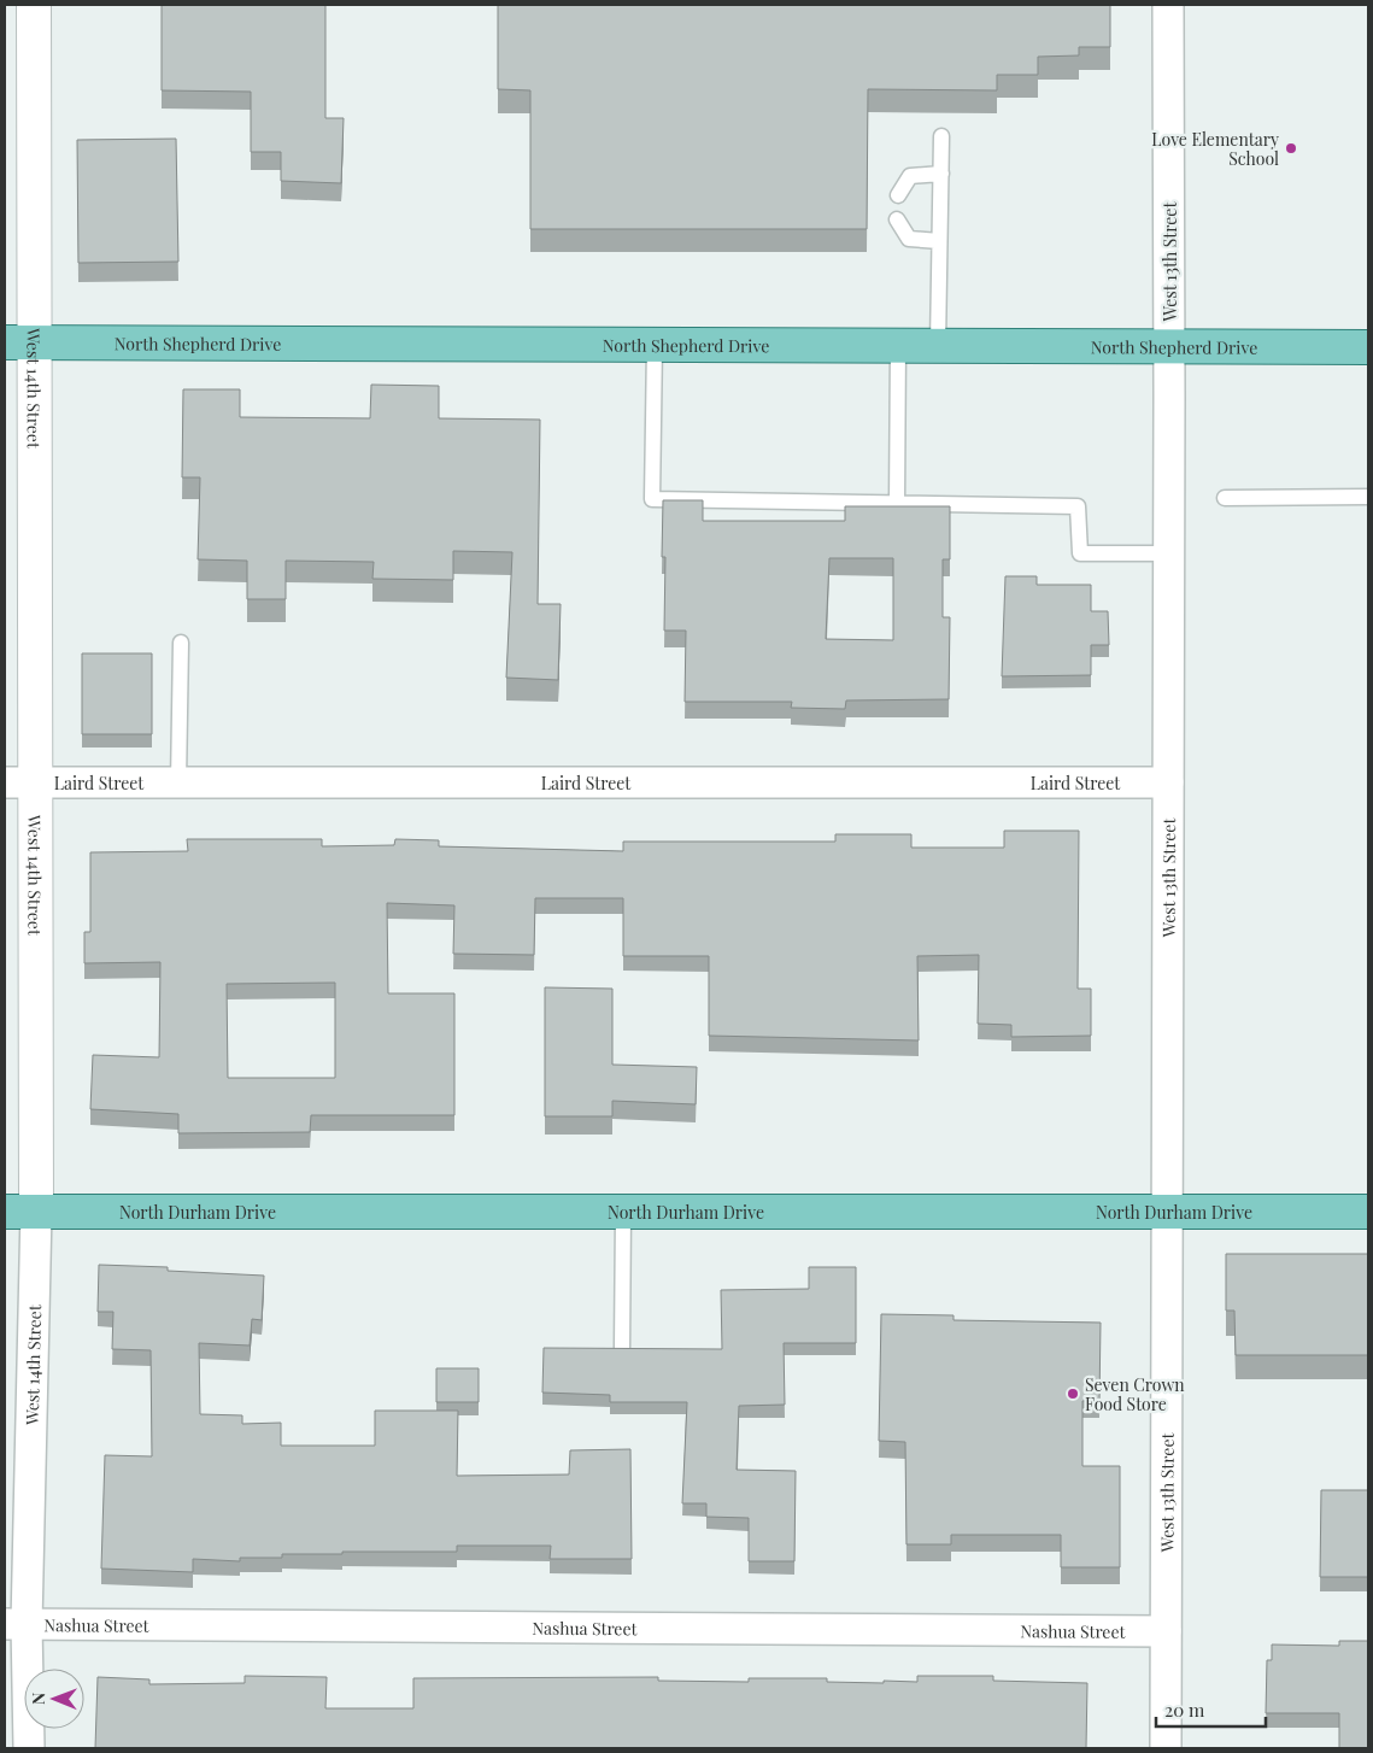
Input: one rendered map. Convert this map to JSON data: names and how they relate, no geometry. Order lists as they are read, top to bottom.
{
  "streets": {
    "main road": ["North Shepherd Drive", "North Durham Drive"],
    "street": [
      "West 13th Street",
      "West 14th Street",
      "Laird Street",
      "Nashua Street"
    ]
  },
  "crossings": [
    ["West 13th Street", "North Shepherd Drive"],
    ["West 13th Street", "Laird Street"],
    ["West 13th Street", "North Durham Drive"],
    ["West 13th Street", "Nashua Street"],
    ["North Shepherd Drive", "West 14th Street"],
    ["West 14th Street", "Laird Street"],
    ["West 14th Street", "North Durham Drive"],
    ["West 14th Street", "Nashua Street"]
  ],
  "places": ["Love Elementary School", "Seven Crown Food Store"],
  "scale_bar": "20 m",
  "north": "left"
}
